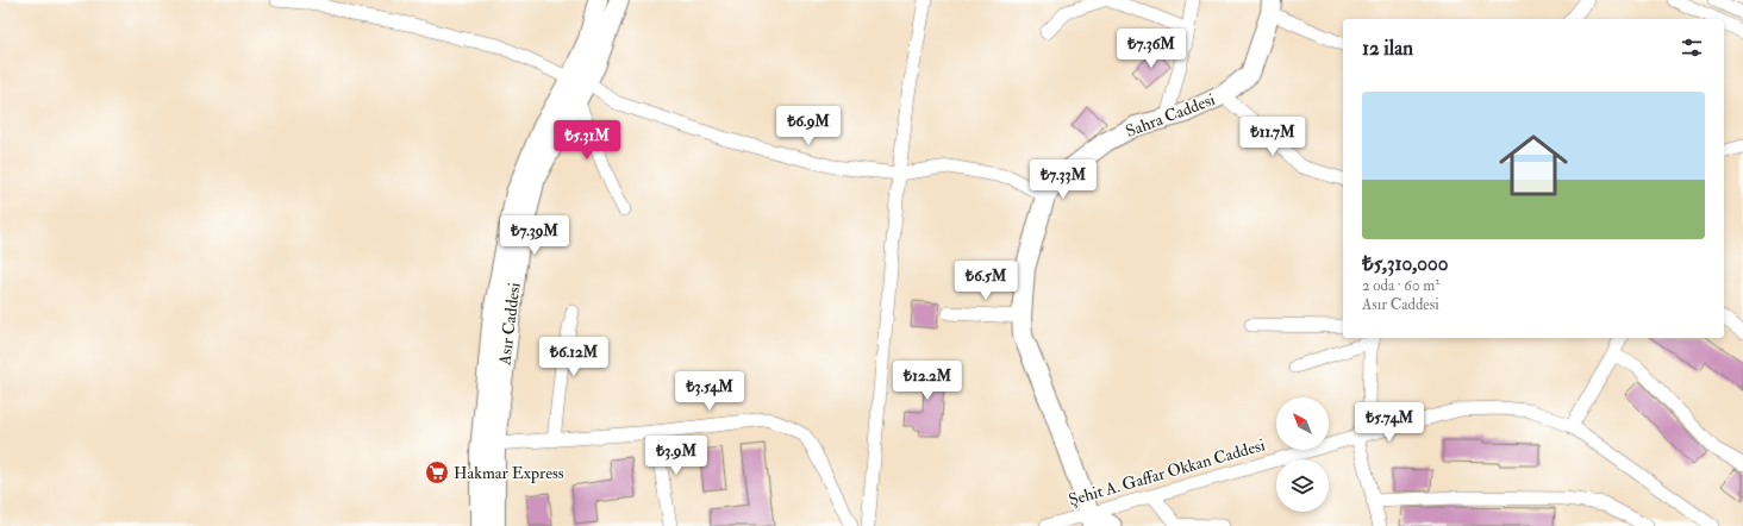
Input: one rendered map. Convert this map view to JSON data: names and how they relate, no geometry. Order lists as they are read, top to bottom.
{
  "streets": {
    "street": ["Sahra Caddesi", "Asır Caddesi", "Şehit A. Gaffar Okkan Caddesi"]
  },
  "crossings": [
    ["Sahra Caddesi", "Şehit A. Gaffar Okkan Caddesi"]
  ],
  "places": {
    "supermarket": ["Hakmar Express"]
  },
  "north": "top left",
  "page": {
    "heading": "12 ilan",
    "price": [
      "₺7.36M",
      "₺6.9M",
      "₺11.7M",
      "₺5.31M",
      "₺7.33M",
      "₺7.39M",
      "₺6.5M",
      "₺6.12M",
      "₺12.2M",
      "₺3.54M",
      "₺5.74M",
      "₺3.9M"
    ],
    "list": [
      {
        "name": "₺5,310,000",
        "note": "2 oda · 60 m² · Asır Caddesi"
      }
    ]
  }
}
